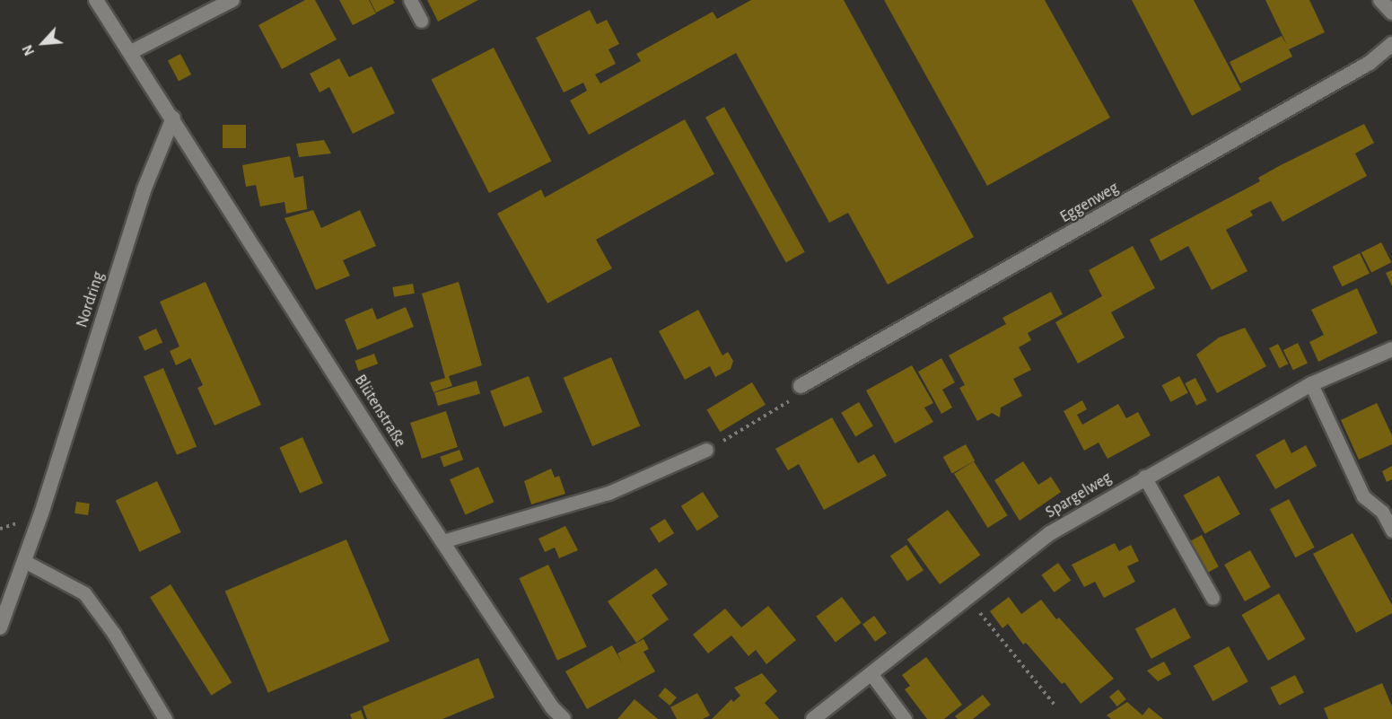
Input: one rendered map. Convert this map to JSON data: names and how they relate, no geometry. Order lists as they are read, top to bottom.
{
  "streets": {
    "street": [
      "Eggenweg",
      "Nordring",
      "Blütenstraße",
      "Spargelweg"
    ]
  },
  "crossings": [
    ["Nordring", "Blütenstraße"]
  ],
  "north": "bottom left"
}
